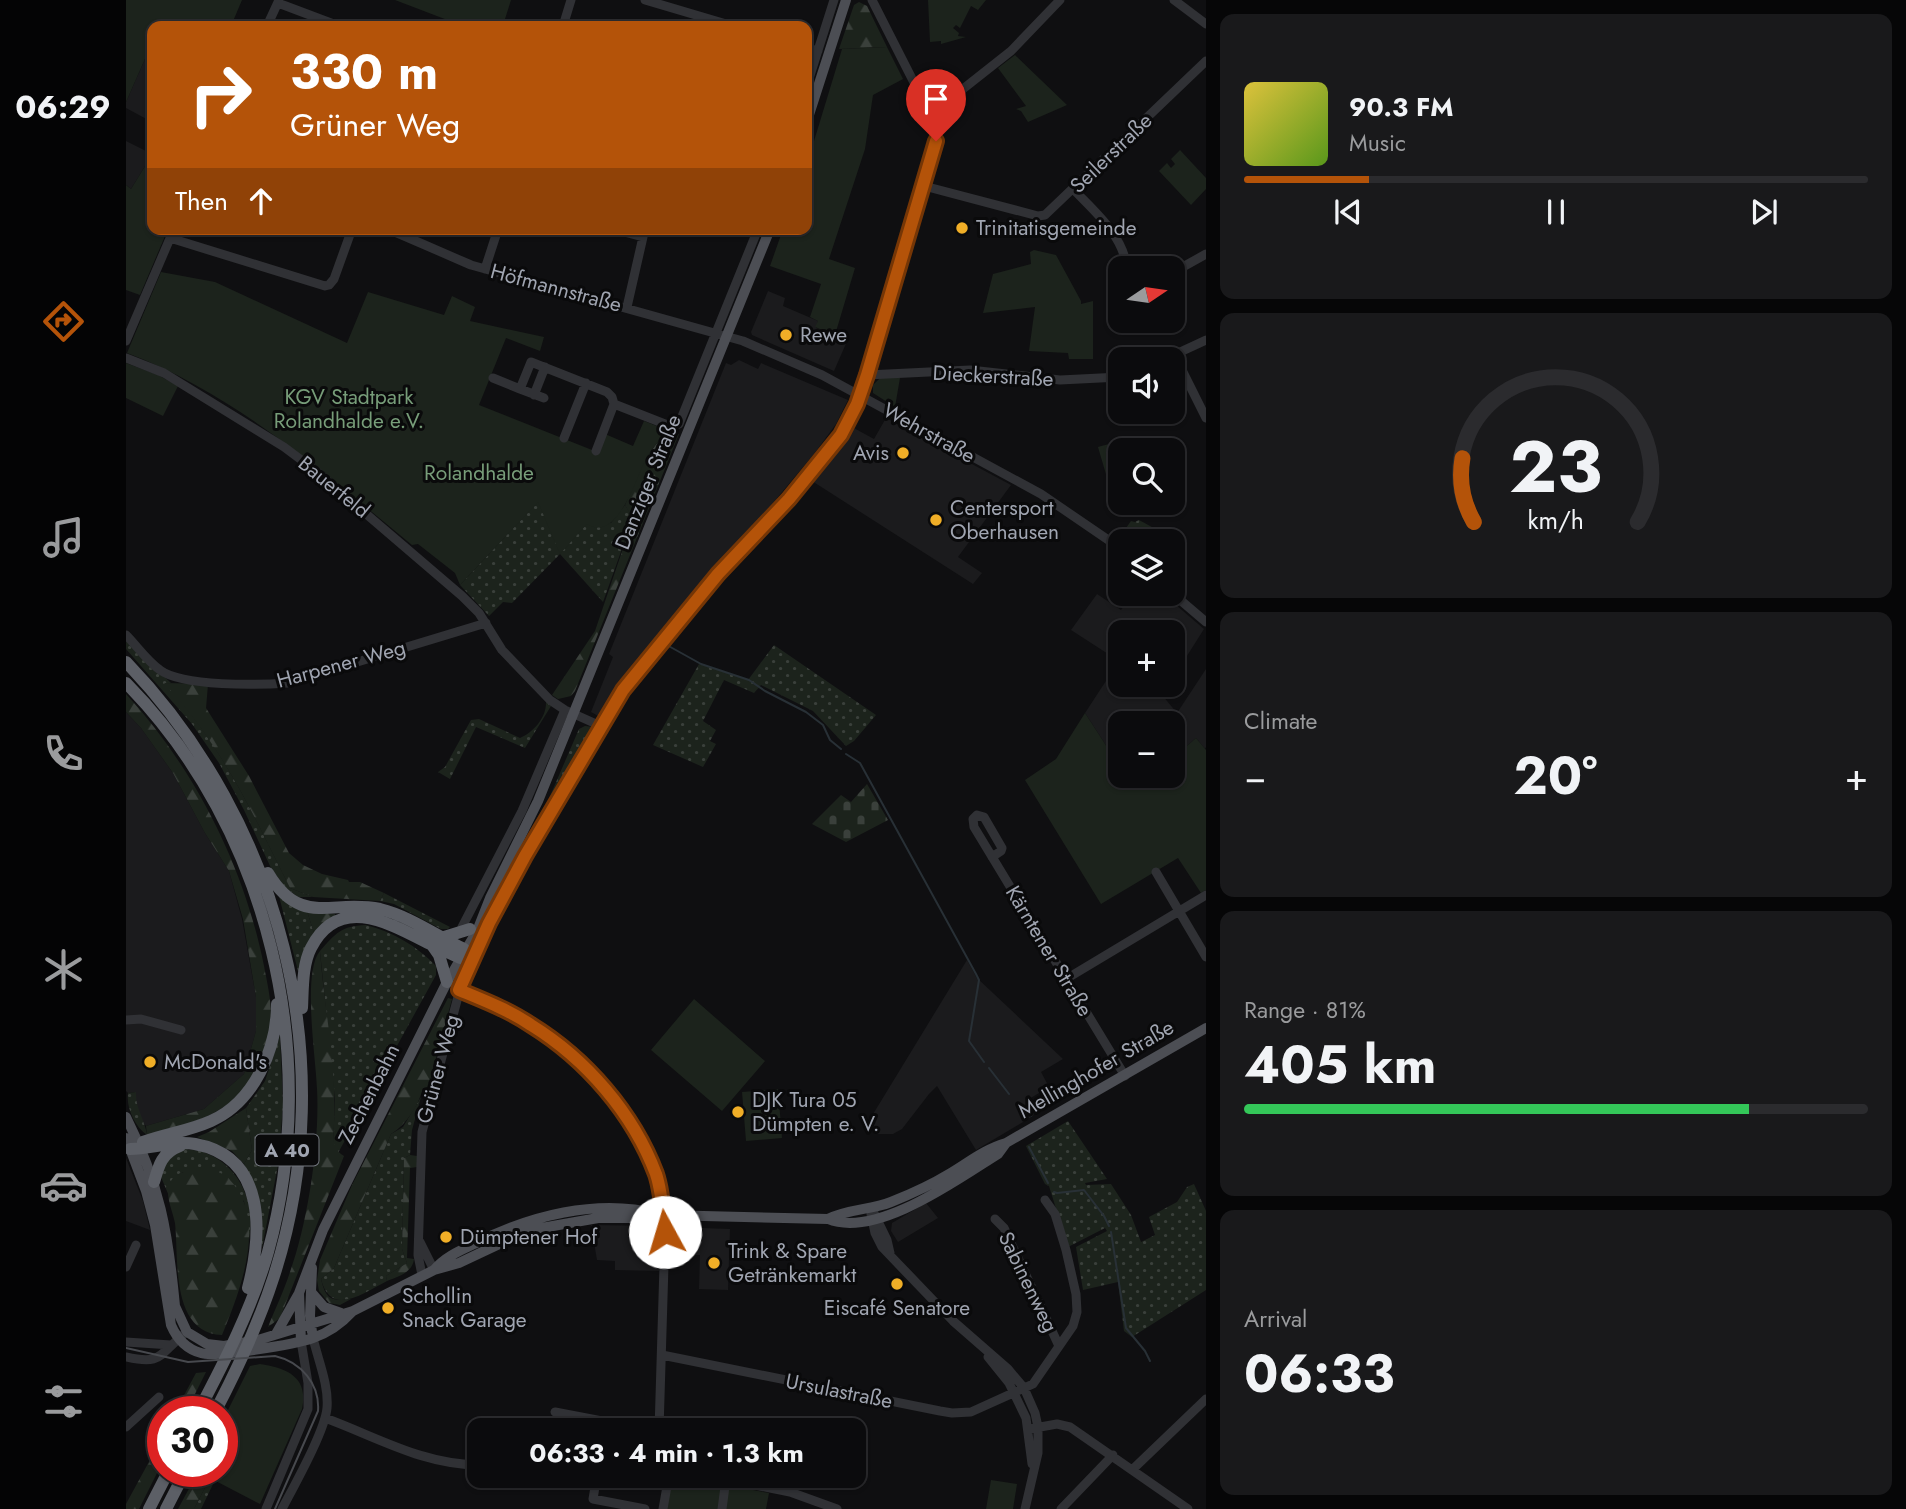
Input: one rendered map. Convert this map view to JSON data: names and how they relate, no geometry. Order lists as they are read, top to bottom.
{
  "streets": {
    "highway": ["A 40"],
    "main road": ["Danziger Straße", "Mellinghofer Straße", "Zechenbahn"],
    "street": [
      "Seilerstraße",
      "Höfmannstraße",
      "Dieckerstraße",
      "Wehrstraße",
      "Bauerfeld",
      "Harpener Weg",
      "Kärntener Straße",
      "Grüner Weg",
      "Sabinenweg",
      "Ursulastraße"
    ]
  },
  "crossings": [
    ["Seilerstraße", "Grüner Weg"],
    ["Höfmannstraße", "Wehrstraße"],
    ["Höfmannstraße", "Danziger Straße"],
    ["Dieckerstraße", "Grüner Weg"],
    ["Wehrstraße", "Danziger Straße"],
    ["Wehrstraße", "Grüner Weg"],
    ["Danziger Straße", "Bauerfeld"],
    ["Danziger Straße", "Zechenbahn"],
    ["Bauerfeld", "Harpener Weg"],
    ["Bauerfeld", "Grüner Weg"],
    ["Kärntener Straße", "Mellinghofer Straße"],
    ["Grüner Weg", "Mellinghofer Straße"],
    ["Mellinghofer Straße", "Zechenbahn"],
    ["Sabinenweg", "Ursulastraße"]
  ],
  "parks": ["KGV Stadtpark Rolandhalde e.V.", "Rolandhalde"],
  "places": [
    "Trinitatisgemeinde",
    "Rewe",
    "Avis",
    "Centersport Oberhausen",
    "McDonald's",
    "DJK Tura 05 Dümpten e. V.",
    "Dümptener Hof",
    "Trink & Spare Getränkemarkt",
    "Eiscafé Senatore",
    "Schollin Snack Garage"
  ],
  "north": "right",
  "page": {
    "tabs": "06:29",
    "turn": ["330 m", "Grüner Weg"],
    "song": ["90.3 FM", "Music"],
    "then": "Then",
    "map_buttons": ["+", "−"],
    "tile": [
      "Climate",
      ["Range · 81%", "405 km"],
      ["Arrival", "06:33"]
    ],
    "heat": ["−", "20°", "+"],
    "limit": "30",
    "trip": "06:33 · 4 min · 1.3 km",
    "gauge": ["23", "km/h"]
  }
}
